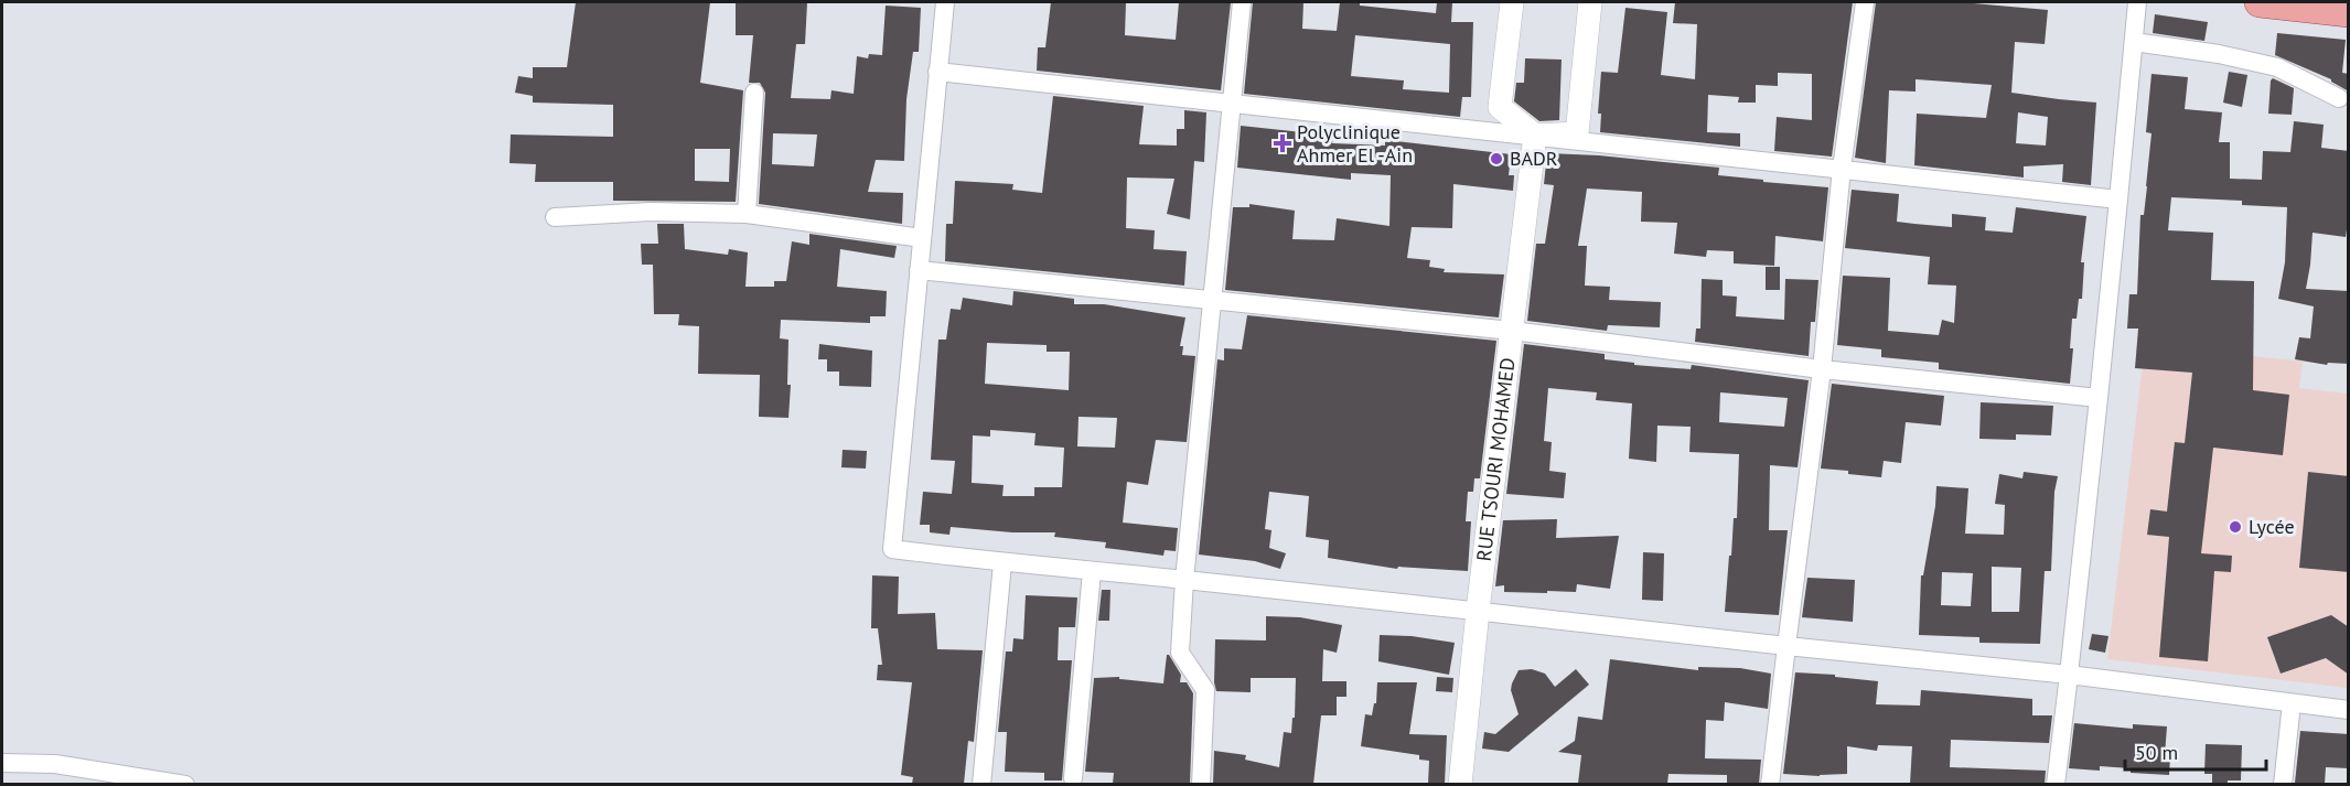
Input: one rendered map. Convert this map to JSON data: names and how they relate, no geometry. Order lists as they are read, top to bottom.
{
  "streets": {
    "street": ["RUE TSOURI MOHAMED"]
  },
  "places": {
    "health": ["Polyclinique Ahmer El -Ain"],
    "other": ["BADR", "Lycée"]
  },
  "scale_bar": "50 m"
}
